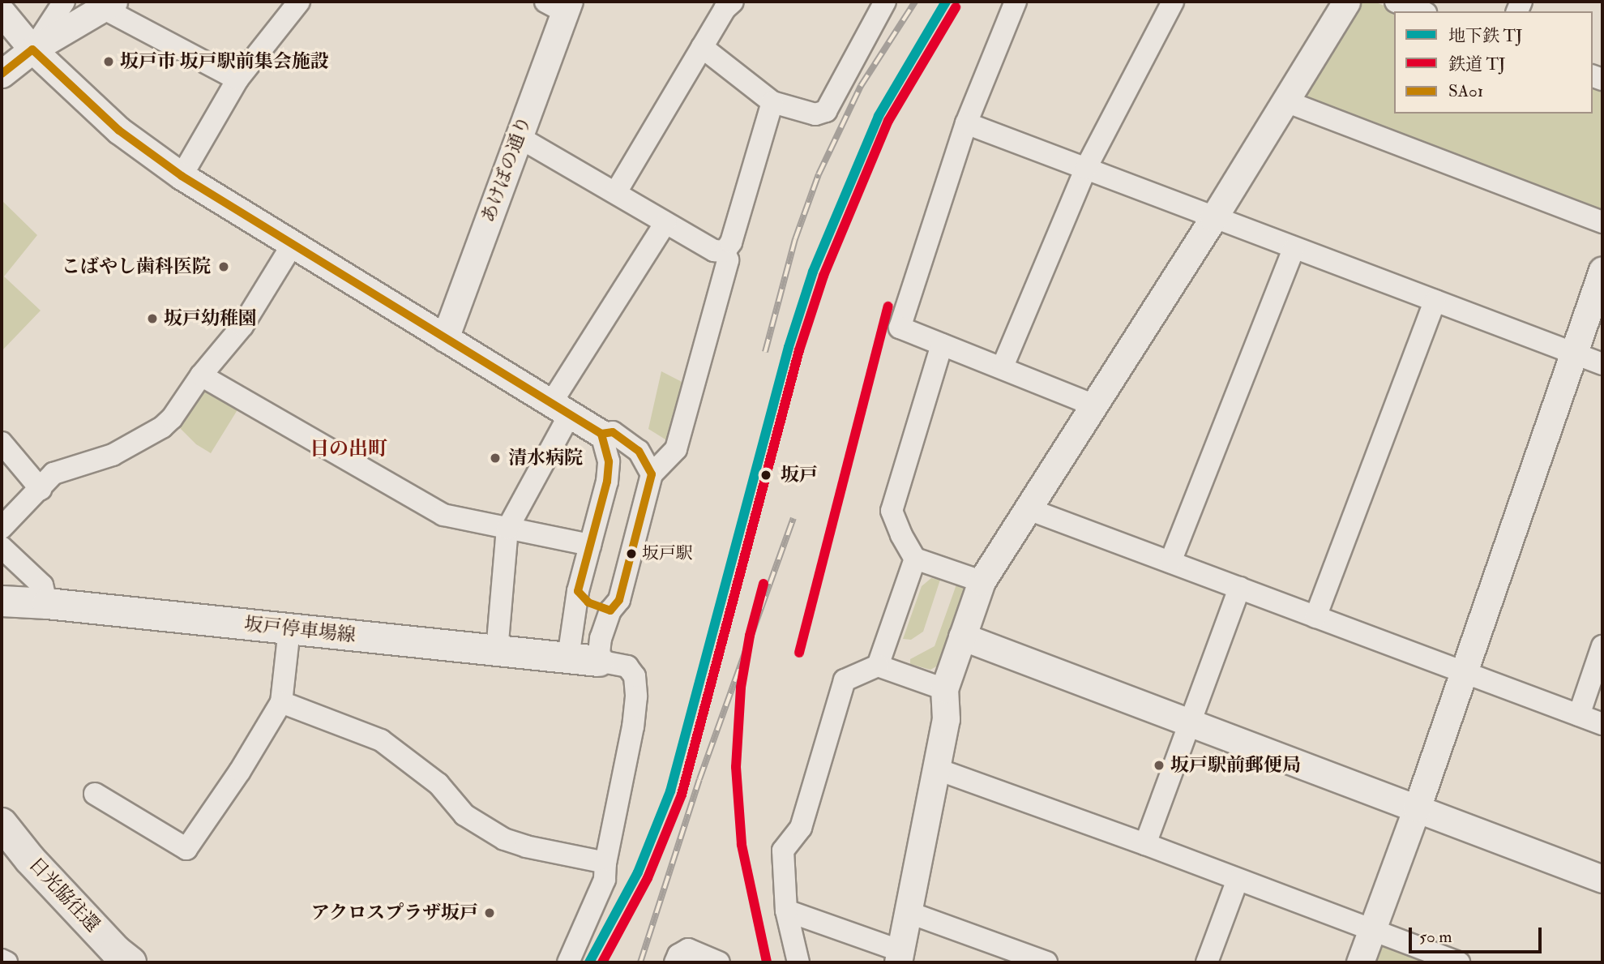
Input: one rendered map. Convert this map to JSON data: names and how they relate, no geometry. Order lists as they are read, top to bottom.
{
  "streets": {
    "main road": ["坂戸停車場線", "日光脇往還"],
    "street": ["あけぼの通り"]
  },
  "districts": ["日の出町"],
  "places": [
    "坂戸市 坂戸駅前集会施設",
    "こばやし歯科医院",
    "坂戸幼稚園",
    "清水病院",
    "坂戸",
    "坂戸駅",
    "坂戸駅前郵便局",
    "アクロスプラザ坂戸"
  ],
  "lines": ["metro line TJ", "rail line TJ", "transit line SA01"],
  "legend": ["地下鉄 TJ", "鉄道 TJ", "SA01"],
  "scale_bar": "50 m"
}
